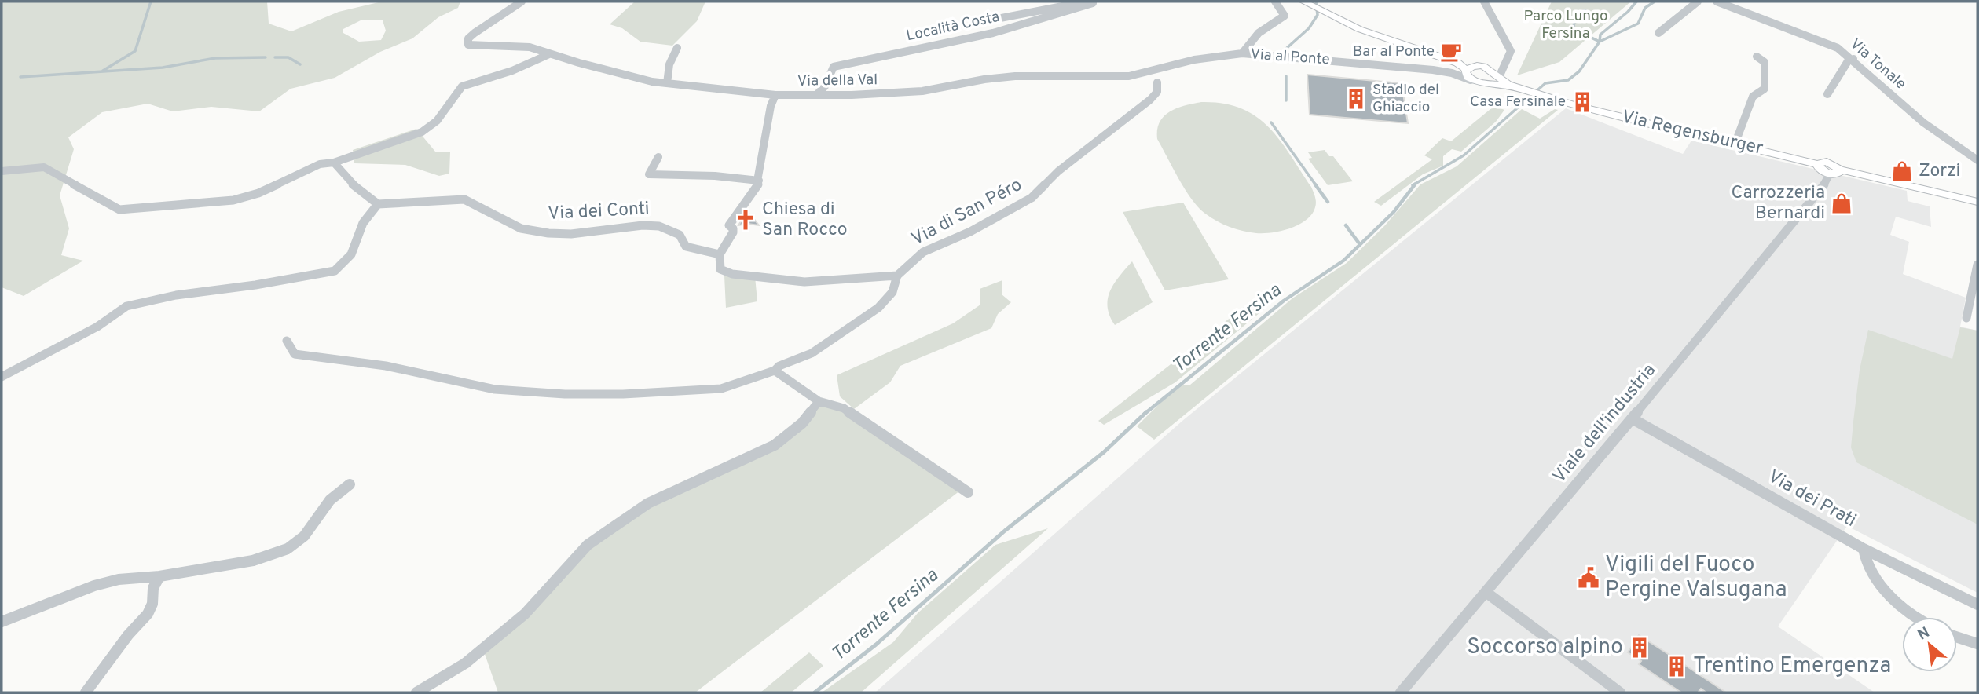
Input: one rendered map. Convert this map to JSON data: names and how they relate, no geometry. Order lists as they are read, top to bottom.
{
  "streets": {
    "main road": ["Via Regensburger"],
    "street": [
      "Località Costa",
      "Via al Ponte",
      "Via Tonale",
      "Via della Val",
      "Via dei Conti",
      "Via di San Péro",
      "Viale dell'industria",
      "Via dei Prati"
    ]
  },
  "crossings": [
    ["Località Costa", "Via della Val"],
    ["Via al Ponte", "Via della Val"],
    ["Via al Ponte", "Via di San Péro"],
    ["Via Regensburger", "Viale dell'industria"],
    ["Viale dell'industria", "Via dei Prati"]
  ],
  "water": ["Torrente Fersina"],
  "parks": ["Parco Lungo Fersina"],
  "places": {
    "cafe": ["Bar al Ponte"],
    "building": [
      "Stadio del Ghiaccio",
      "Casa Fersinale",
      "Soccorso alpino",
      "Trentino Emergenza"
    ],
    "shop": ["Zorzi", "Carrozzeria Bernardi"],
    "church": ["Chiesa di San Rocco"],
    "public building": ["Vigili del Fuoco Pergine Valsugana"]
  },
  "north": "top left"
}
